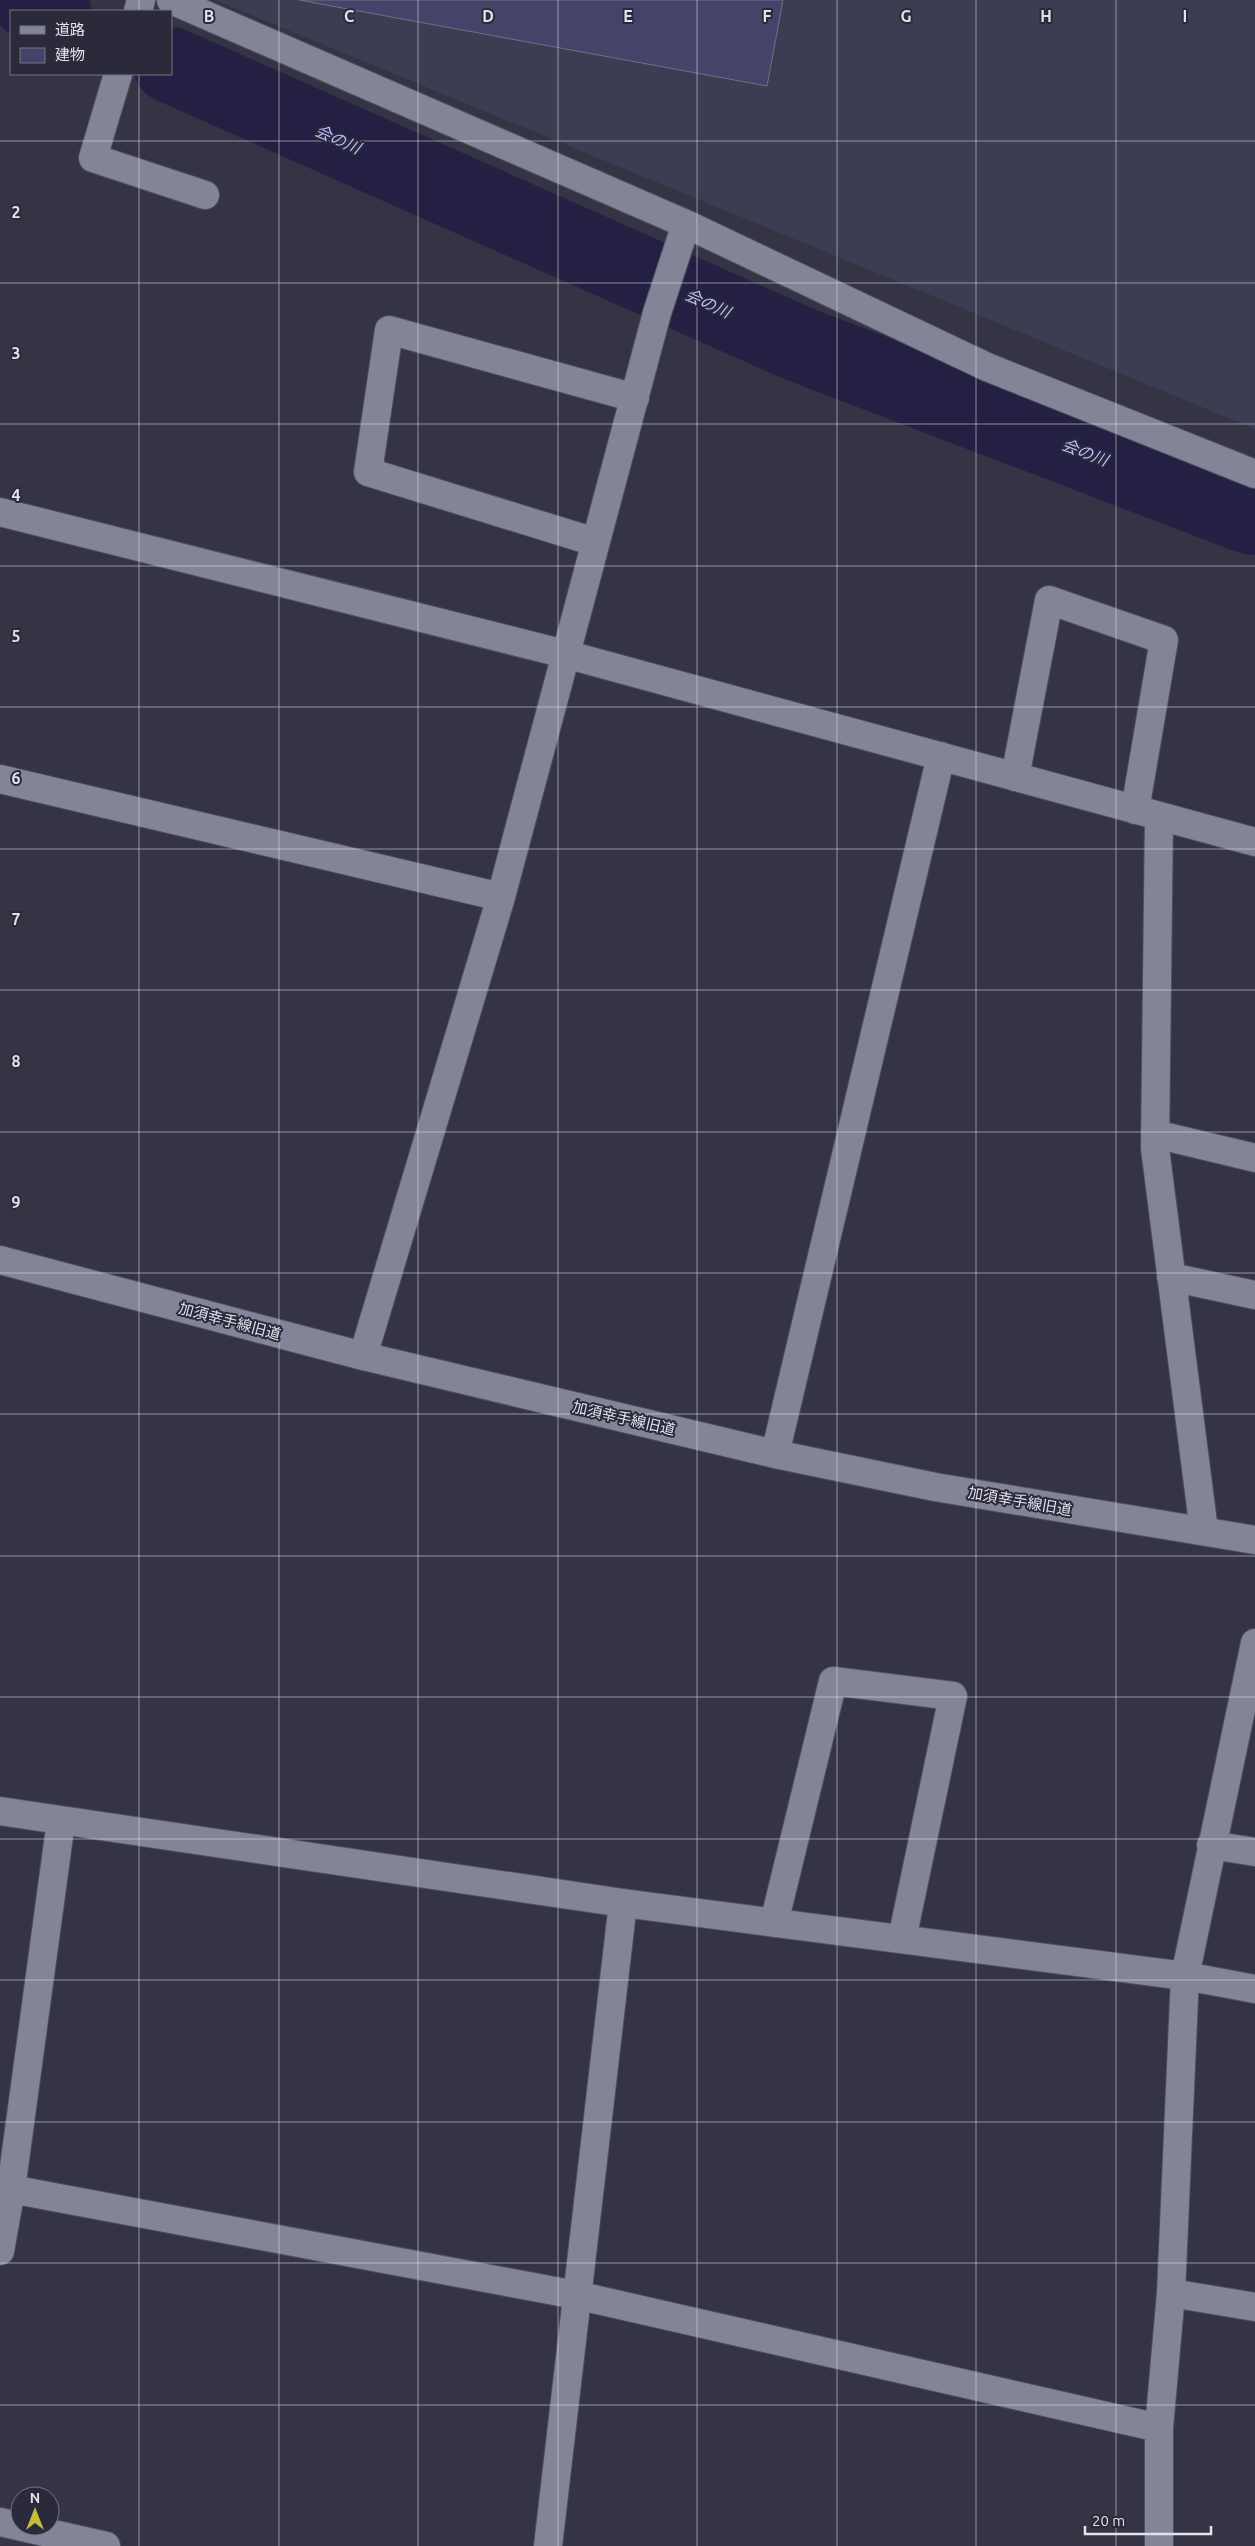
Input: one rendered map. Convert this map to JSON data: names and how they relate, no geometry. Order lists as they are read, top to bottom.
{
  "streets": {
    "street": ["加須幸手線旧道"]
  },
  "water": ["会の川"],
  "legend": ["道路", "建物"],
  "scale_bar": "20 m",
  "north": "top",
  "grid": {
    "columns": [
      "B",
      "C",
      "D",
      "E",
      "F",
      "G",
      "H",
      "I"
    ],
    "rows": [
      "2",
      "3",
      "4",
      "5",
      "6",
      "7",
      "8",
      "9"
    ]
  }
}
